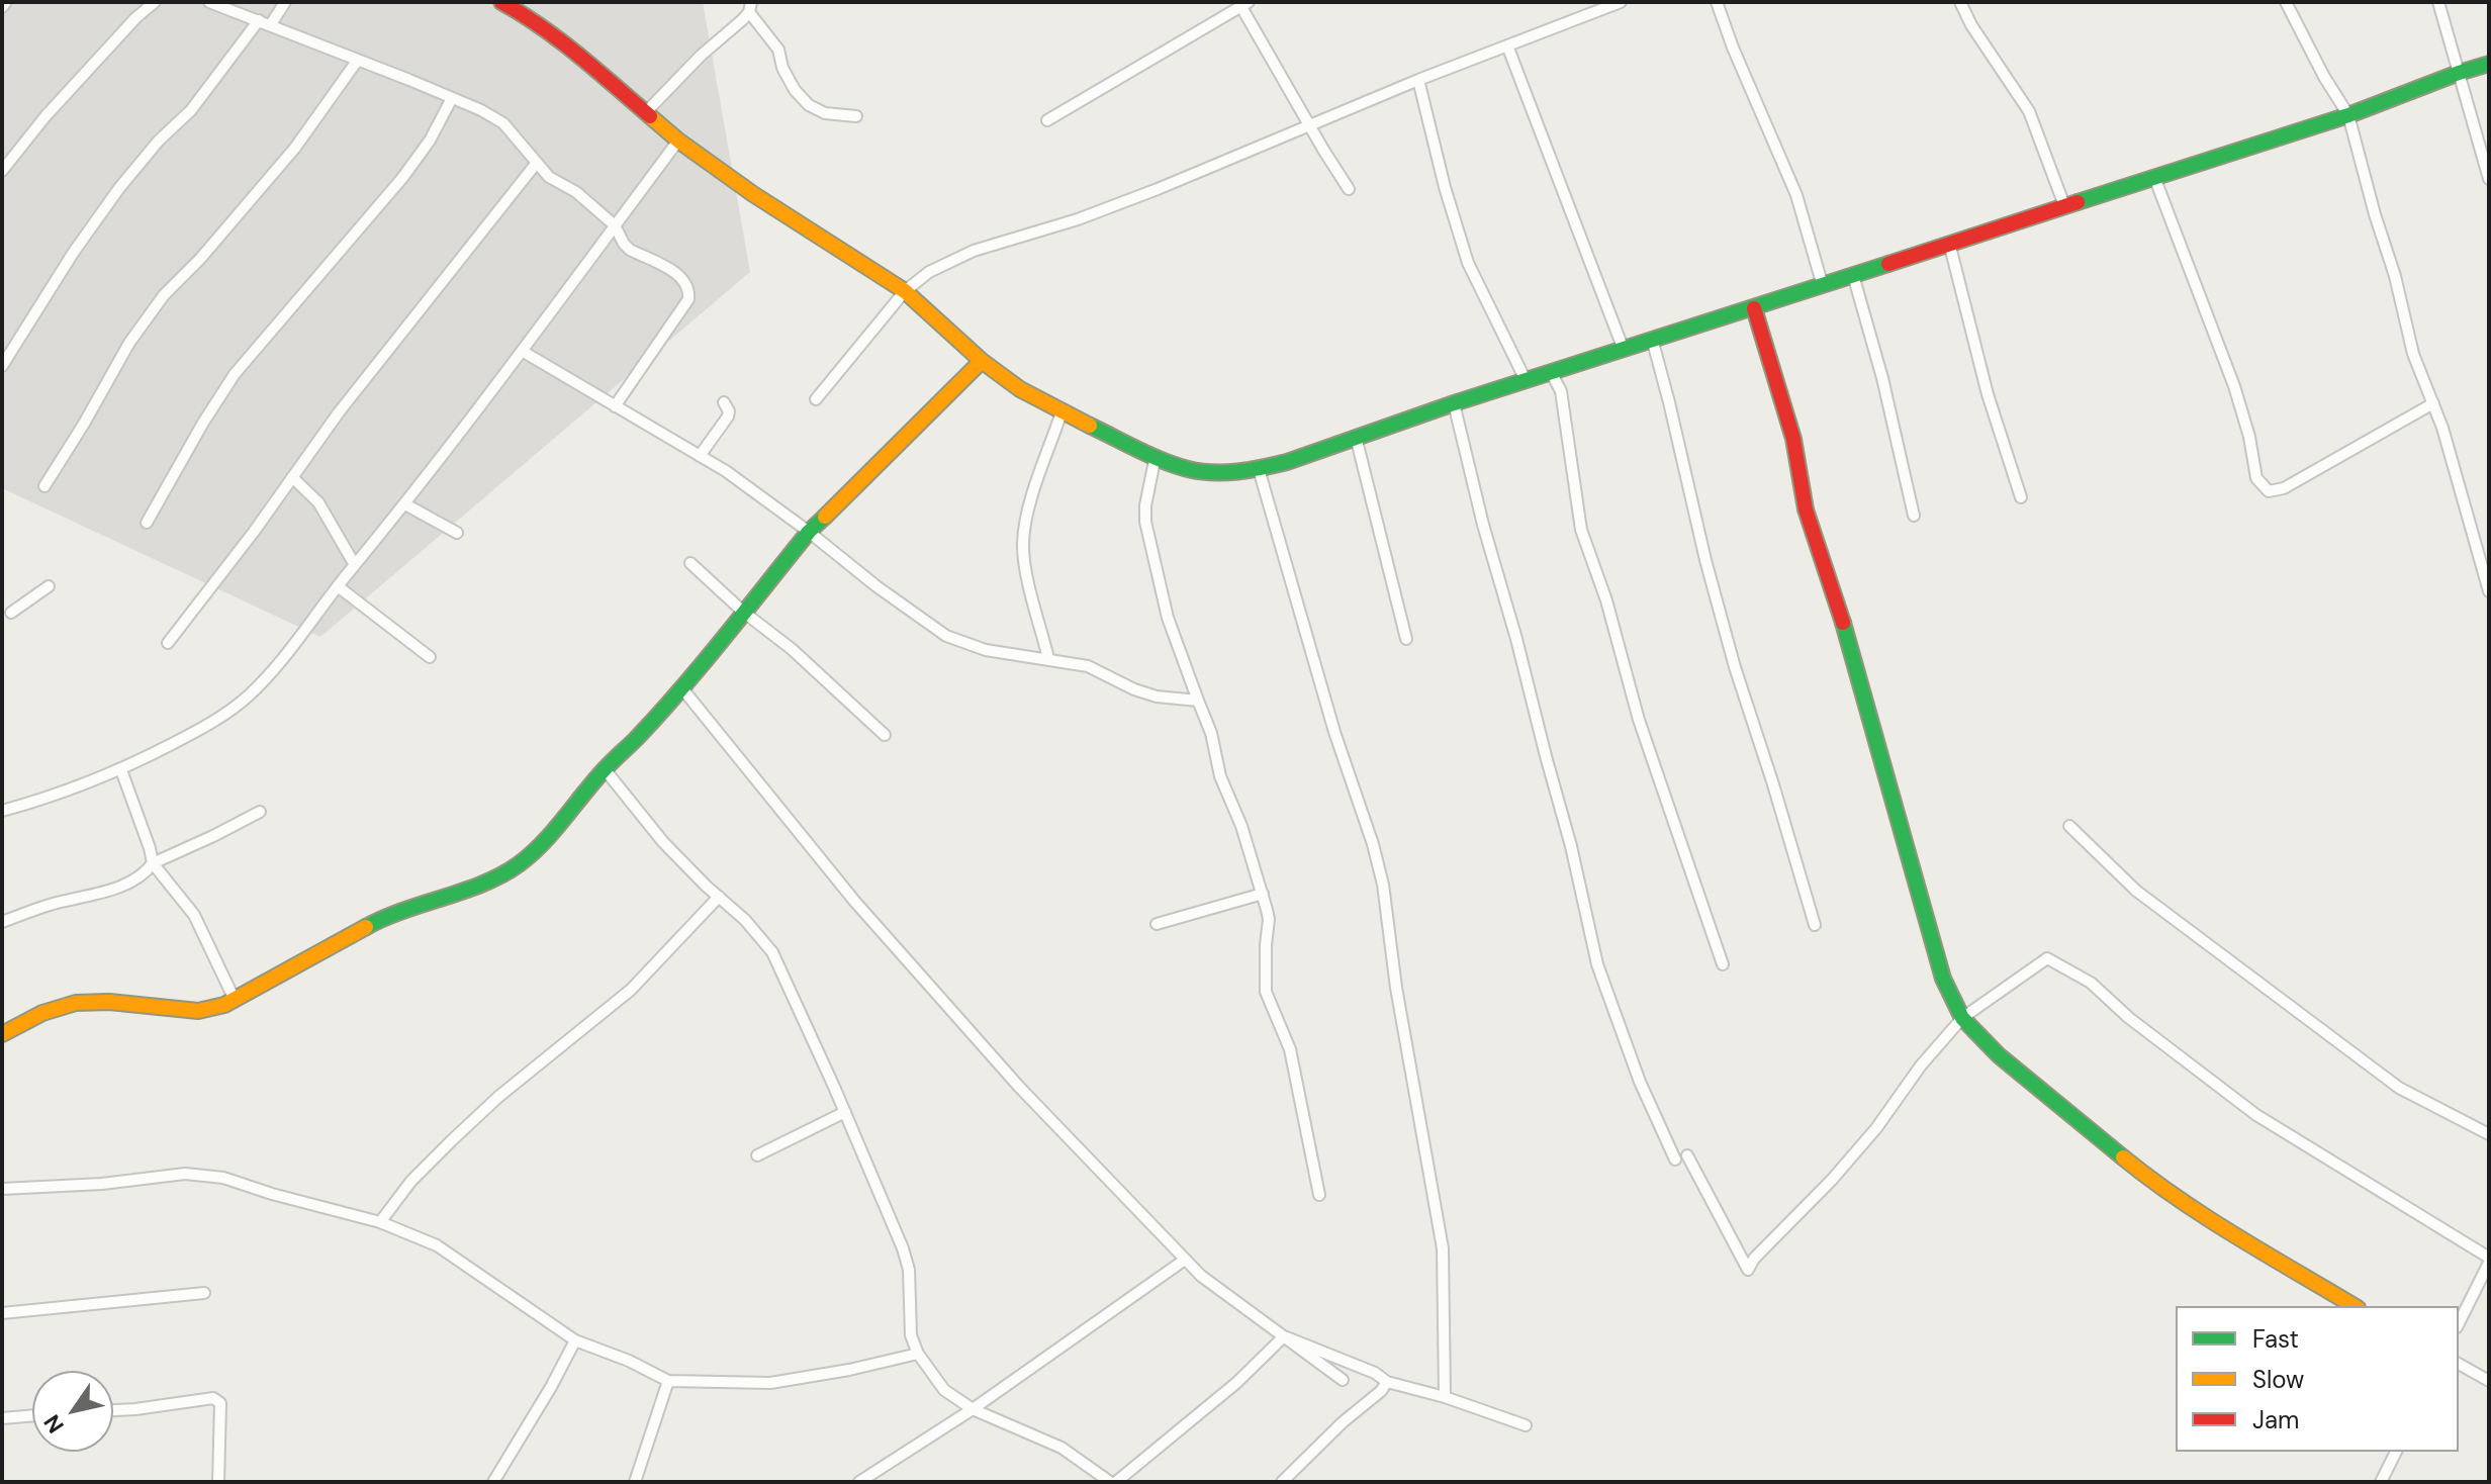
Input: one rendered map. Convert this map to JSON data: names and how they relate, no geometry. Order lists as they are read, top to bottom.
{
  "legend": ["Fast", "Slow", "Jam"],
  "north": "bottom left"
}
